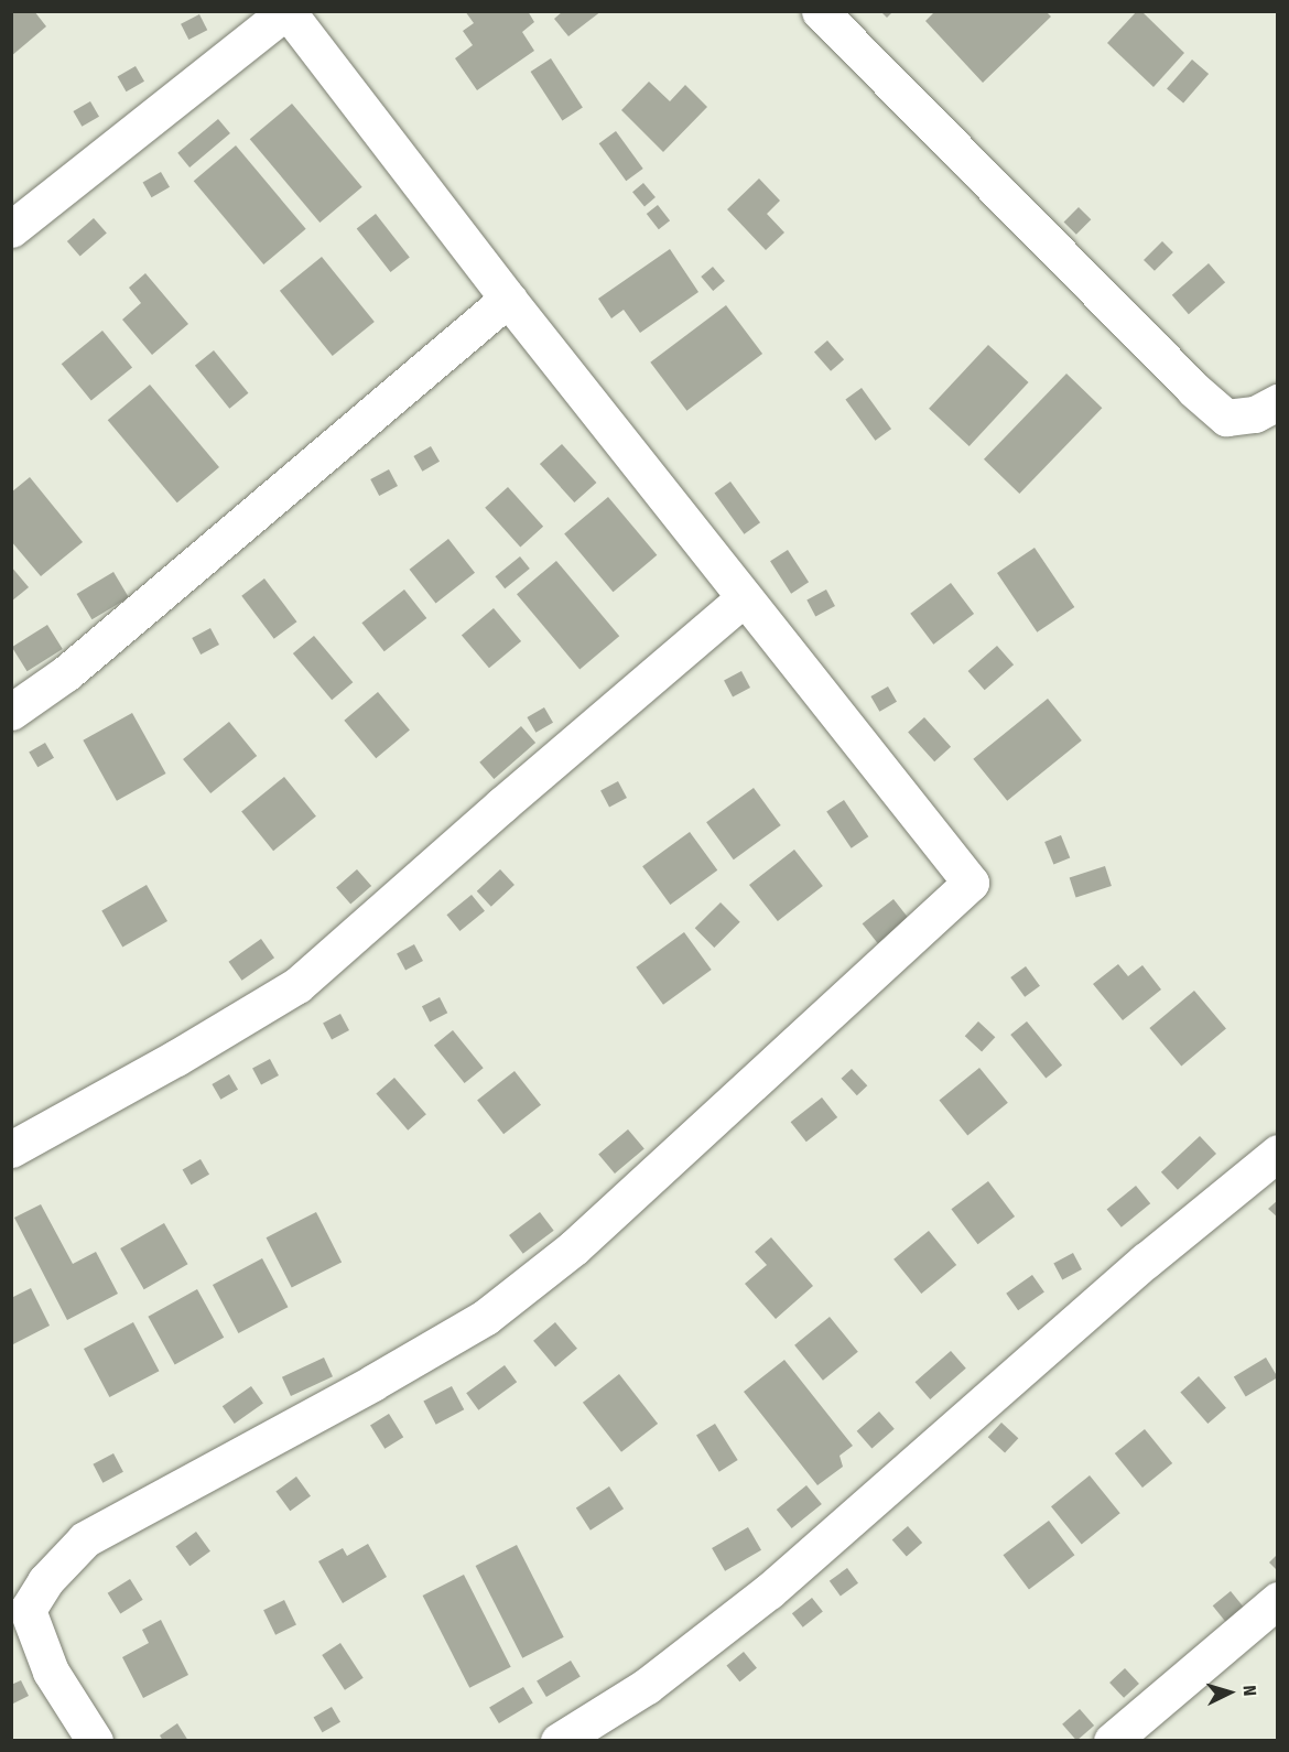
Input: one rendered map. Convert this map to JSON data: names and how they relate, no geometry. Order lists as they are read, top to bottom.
{
  "north": "right"
}
